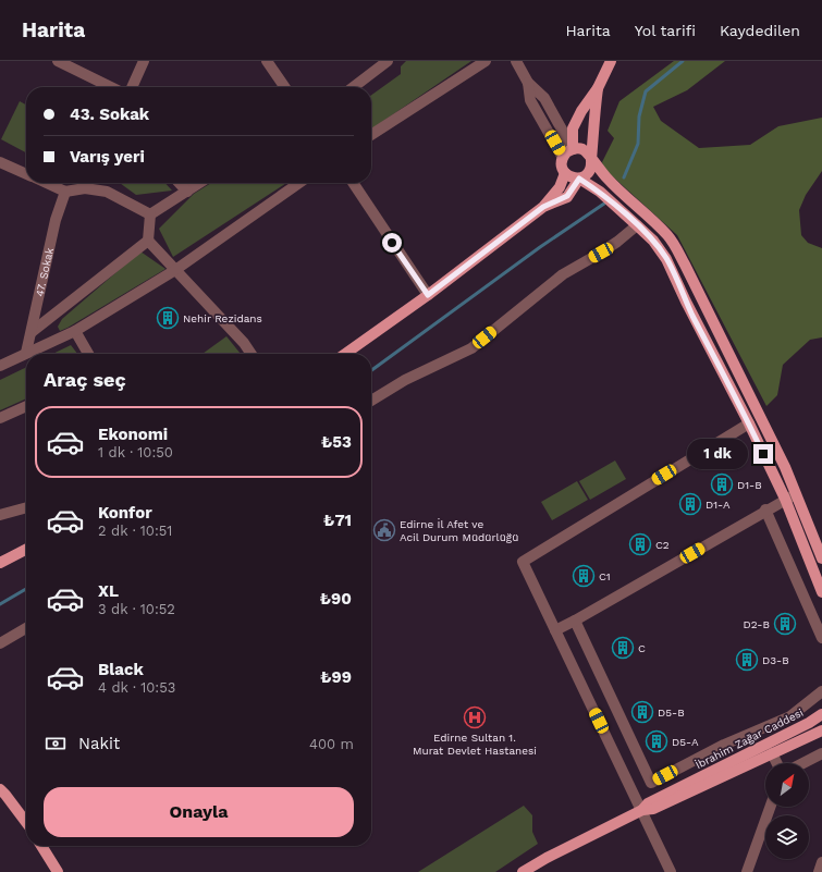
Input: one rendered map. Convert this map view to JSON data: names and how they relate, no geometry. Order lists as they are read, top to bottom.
{
  "streets": {
    "main road": ["İbrahim Zağar Caddesi"],
    "street": ["47. Sokak"]
  },
  "places": {
    "building": [
      "Nehir Rezidans",
      "D1-B",
      "D1-A",
      "C2",
      "C1",
      "D2-B",
      "C",
      "D3-B",
      "D5-B",
      "D5-A"
    ],
    "public building": ["Edirne İl Afet ve Acil Durum Müdürlüğü"],
    "hospital": ["Edirne Sultan 1. Murat Devlet Hastanesi"]
  },
  "north": "top right",
  "page": {
    "header": "Harita",
    "nav": ["Harita", "Yol tarifi", "Kaydedilen"],
    "banner": ["43. Sokak", "Varış yeri"],
    "heading": "Araç seç",
    "list": [
      {
        "name": "Ekonomi",
        "note": "1 dk · 10:50",
        "value": "₺53"
      },
      {
        "name": "Konfor",
        "note": "2 dk · 10:51",
        "value": "₺71"
      },
      {
        "name": "XL",
        "note": "3 dk · 10:52",
        "value": "₺90"
      },
      {
        "name": "Black",
        "note": "4 dk · 10:53",
        "value": "₺99"
      }
    ],
    "bubble": "1 dk",
    "pay": ["Nakit", "400 m"],
    "buttons": "Onayla"
  }
}
